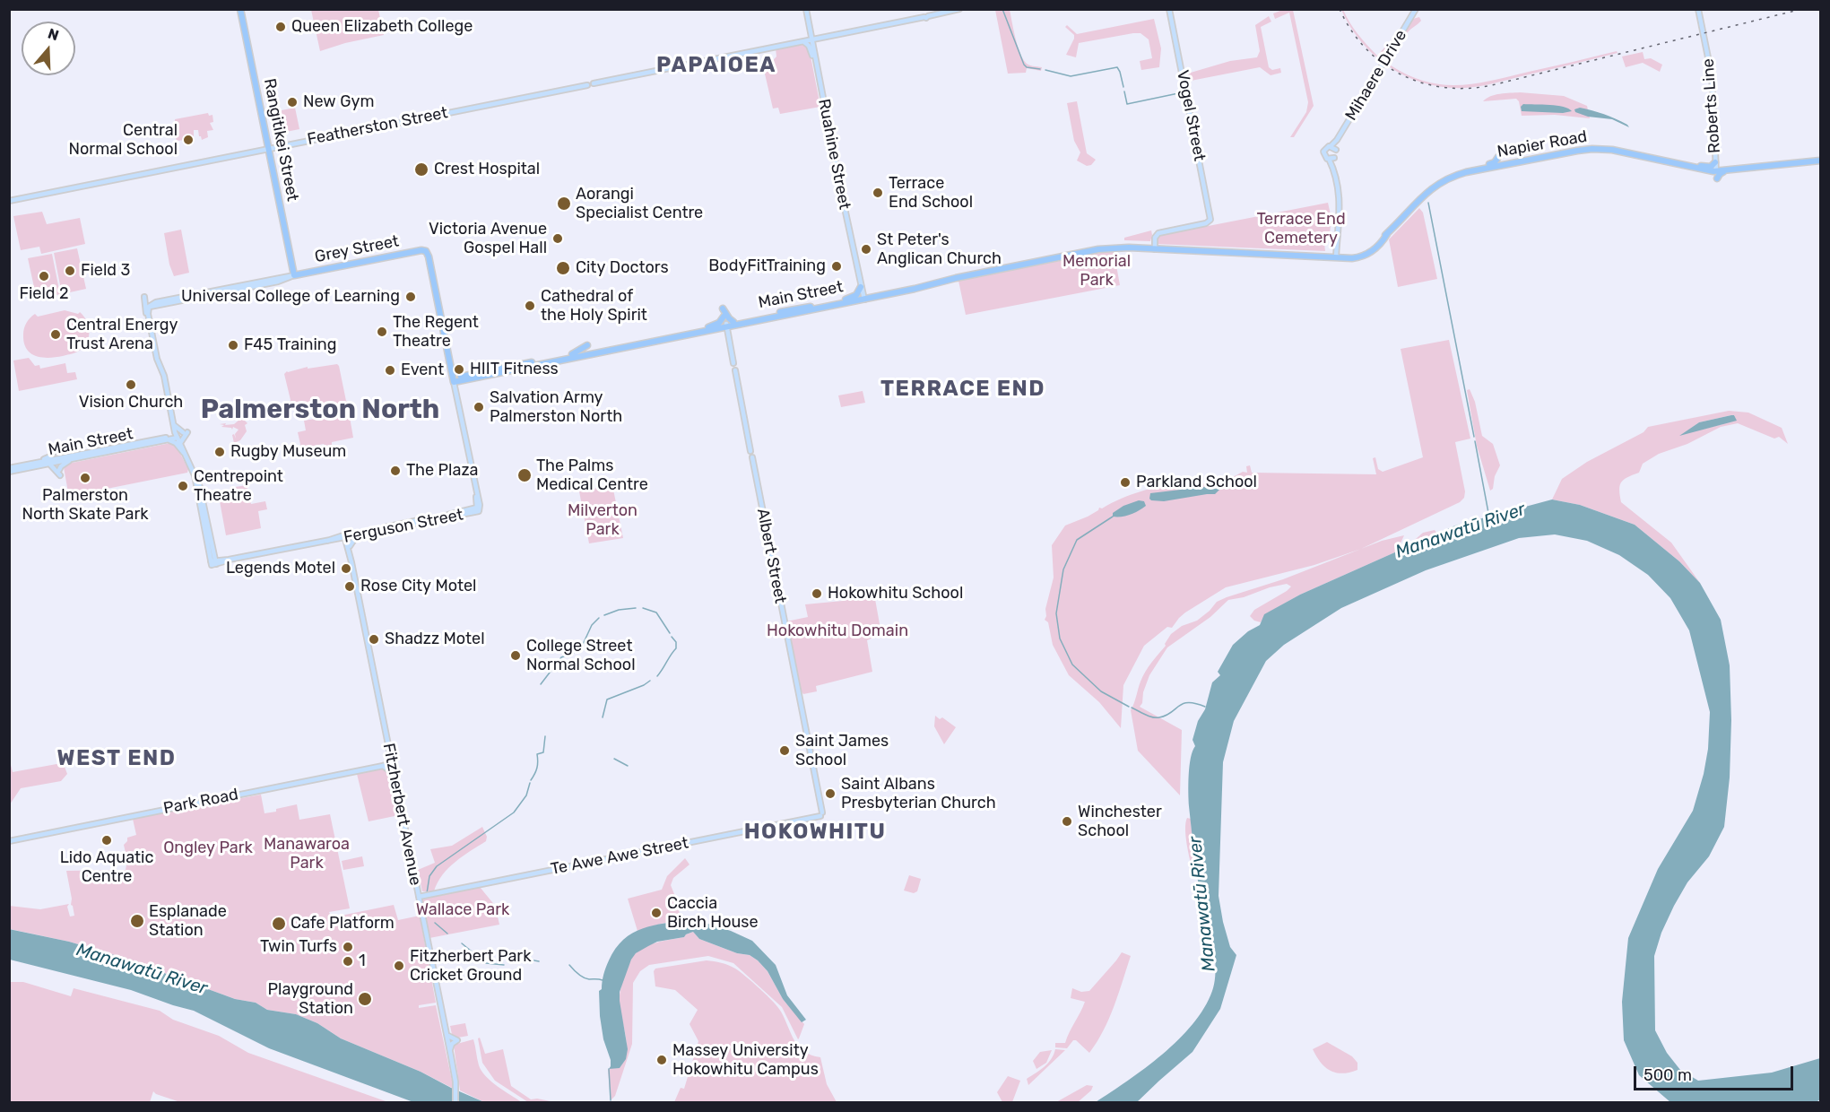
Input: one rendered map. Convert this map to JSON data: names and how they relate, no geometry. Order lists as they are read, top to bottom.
{
  "streets": {
    "highway": [
      "Rangitikei Street",
      "Napier Road",
      "Grey Street",
      "Main Street"
    ],
    "main road": [
      "Mihaere Drive",
      "Roberts Line",
      "Vogel Street",
      "Featherston Street",
      "Ruahine Street",
      "Ferguson Street",
      "Albert Street",
      "Park Road",
      "Fitzherbert Avenue",
      "Te Awe Awe Street"
    ]
  },
  "crossings": [
    ["Roberts Line", "Napier Road"],
    ["Vogel Street", "Napier Road"],
    ["Vogel Street", "Main Street"],
    ["Featherston Street", "Rangitikei Street"],
    ["Rangitikei Street", "Grey Street"],
    ["Napier Road", "Main Street"],
    ["Ruahine Street", "Main Street"],
    ["Grey Street", "Main Street"],
    ["Main Street", "Albert Street"],
    ["Ferguson Street", "Fitzherbert Avenue"],
    ["Albert Street", "Te Awe Awe Street"],
    ["Park Road", "Fitzherbert Avenue"],
    ["Fitzherbert Avenue", "Te Awe Awe Street"]
  ],
  "districts": [
    "PAPAIOEA",
    "TERRACE END",
    "Palmerston North",
    "WEST END",
    "HOKOWHITU"
  ],
  "water": ["Manawatū River"],
  "parks": [
    "Terrace End Cemetery",
    "Memorial Park",
    "Milverton Park",
    "Hokowhitu Domain",
    "Manawaroa Park",
    "Ongley Park",
    "Wallace Park"
  ],
  "places": [
    "Queen Elizabeth College",
    "New Gym",
    "Central Normal School",
    "Crest Hospital",
    "Terrace End School",
    "Aorangi Specialist Centre",
    "Victoria Avenue Gospel Hall",
    "St Peter's Anglican Church",
    "BodyFitTraining",
    "City Doctors",
    "Field 3",
    "Field 2",
    "Universal College of Learning",
    "Cathedral of the Holy Spirit",
    "The Regent Theatre",
    "Central Energy Trust Arena",
    "F45 Training",
    "HIIT Fitness",
    "Event",
    "Vision Church",
    "Salvation Army Palmerston North",
    "Rugby Museum",
    "The Plaza",
    "The Palms Medical Centre",
    "Palmerston North Skate Park",
    "Parkland School",
    "Centrepoint Theatre",
    "Legends Motel",
    "Rose City Motel",
    "Hokowhitu School",
    "Shadzz Motel",
    "College Street Normal School",
    "Saint James School",
    "Saint Albans Presbyterian Church",
    "Winchester School",
    "Lido Aquatic Centre",
    "Caccia Birch House",
    "Esplanade Station",
    "Cafe Platform",
    "Twin Turfs",
    "1",
    "Fitzherbert Park Cricket Ground",
    "Playground Station",
    "Massey University Hokowhitu Campus"
  ],
  "scale_bar": "500 m",
  "north": "top"
}
